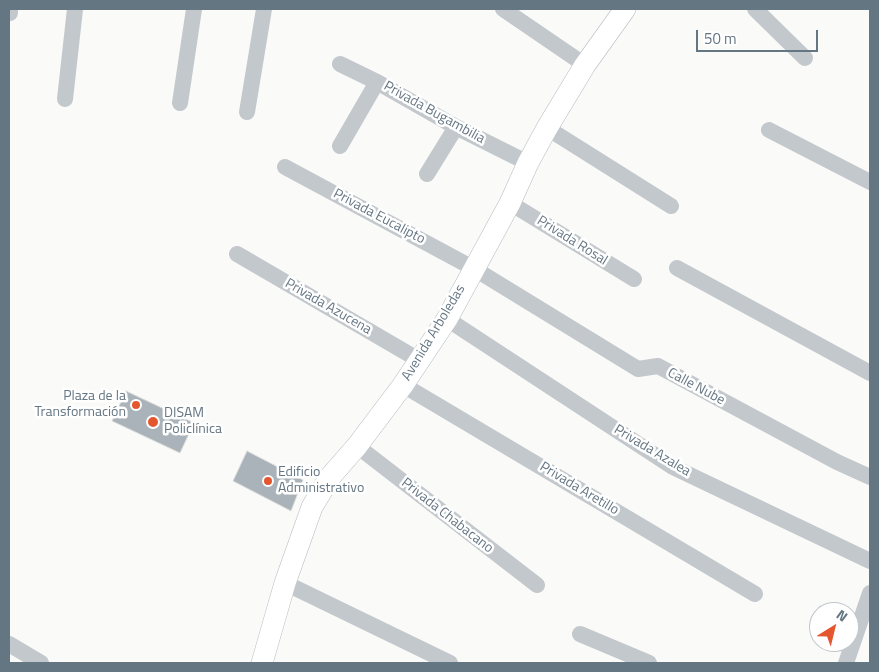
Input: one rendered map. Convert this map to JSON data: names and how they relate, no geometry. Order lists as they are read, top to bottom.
{
  "streets": {
    "main road": ["Avenida Arboledas"],
    "street": [
      "Privada Bugambilia",
      "Privada Eucalipto",
      "Privada Rosal",
      "Privada Azucena",
      "Calle Nube",
      "Privada Azalea",
      "Privada Aretillo",
      "Privada Chabacano"
    ]
  },
  "crossings": [
    ["Privada Bugambilia", "Avenida Arboledas"],
    ["Privada Eucalipto", "Avenida Arboledas"],
    ["Privada Eucalipto", "Calle Nube"],
    ["Privada Rosal", "Avenida Arboledas"],
    ["Privada Azucena", "Avenida Arboledas"],
    ["Avenida Arboledas", "Calle Nube"],
    ["Avenida Arboledas", "Privada Azalea"],
    ["Avenida Arboledas", "Privada Aretillo"],
    ["Avenida Arboledas", "Privada Chabacano"]
  ],
  "places": ["Plaza de la Transformación", "DISAM Policlínica", "Edificio Administrativo"],
  "scale_bar": "50 m",
  "north": "top right"
}
